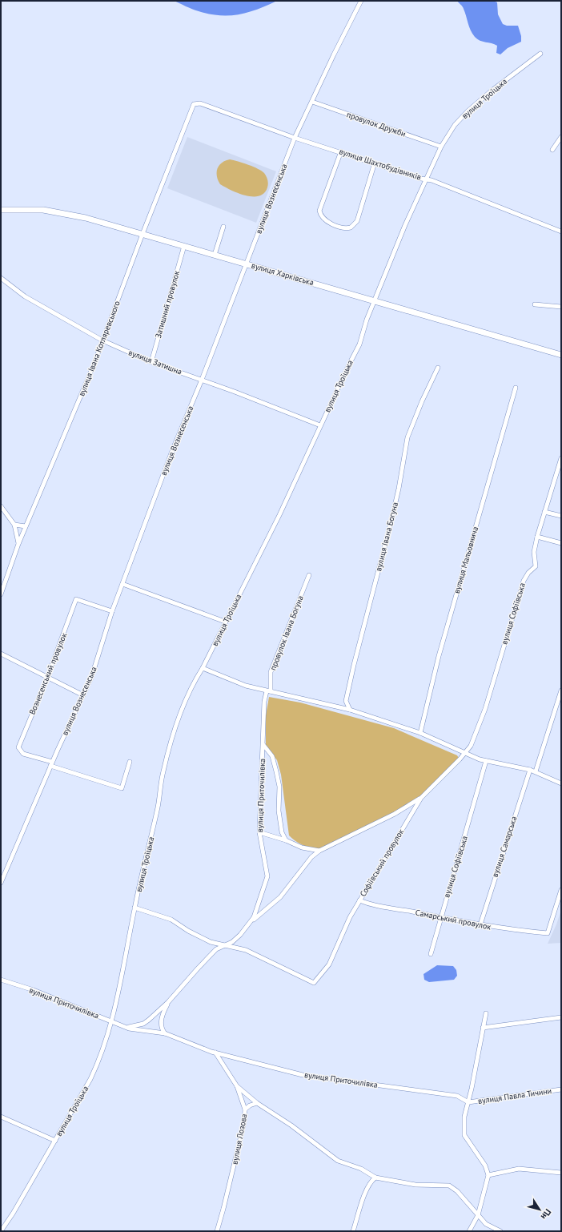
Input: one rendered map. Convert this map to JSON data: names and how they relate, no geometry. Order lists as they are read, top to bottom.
{
  "streets": {
    "street": [
      "вулиця Троїцька",
      "провулок Дружби",
      "вулиця Шахтобудівників",
      "вулиця Вознесенська",
      "вулиця Харківська",
      "Затишний провулок",
      "вулиця Івана Котляревського",
      "вулиця Затишна",
      "вулиця Івана Богуна",
      "вулиця Мальовнича",
      "вулиця Софіївська",
      "провулок Івана Богуна",
      "Вознесенський провулок",
      "вулиця Приточилівка",
      "вулиця Самарська",
      "Софіївський провулок",
      "Самарський провулок",
      "вулиця Павла Тичини",
      "вулиця Лозова"
    ]
  },
  "crossings": [
    ["вулиця Троїцька", "провулок Дружби"],
    ["вулиця Троїцька", "вулиця Шахтобудівників"],
    ["вулиця Троїцька", "вулиця Харківська"],
    ["вулиця Троїцька", "вулиця Затишна"],
    ["вулиця Троїцька", "вулиця Приточилівка"],
    ["провулок Дружби", "вулиця Вознесенська"],
    ["вулиця Шахтобудівників", "вулиця Вознесенська"],
    ["вулиця Шахтобудівників", "вулиця Івана Котляревського"],
    ["вулиця Вознесенська", "вулиця Харківська"],
    ["вулиця Вознесенська", "вулиця Затишна"],
    ["вулиця Вознесенська", "Вознесенський провулок"],
    ["вулиця Харківська", "Затишний провулок"],
    ["вулиця Харківська", "вулиця Івана Котляревського"],
    ["Затишний провулок", "вулиця Затишна"],
    ["вулиця Івана Котляревського", "вулиця Затишна"],
    ["вулиця Софіївська", "Софіївський провулок"],
    ["вулиця Софіївська", "Самарський провулок"],
    ["провулок Івана Богуна", "вулиця Приточилівка"],
    ["вулиця Приточилівка", "Софіївський провулок"],
    ["вулиця Приточилівка", "вулиця Павла Тичини"],
    ["вулиця Приточилівка", "вулиця Лозова"],
    ["вулиця Самарська", "Самарський провулок"],
    ["Софіївський провулок", "Самарський провулок"]
  ],
  "north": "bottom right"
}
